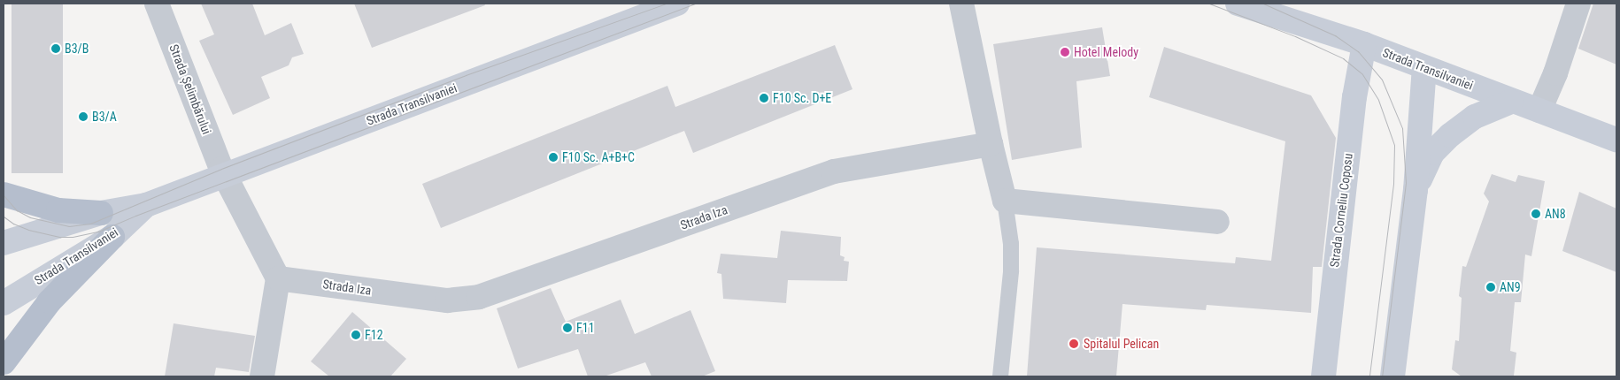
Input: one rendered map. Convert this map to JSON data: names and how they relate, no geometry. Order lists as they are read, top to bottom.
{
  "streets": {
    "main road": ["Strada Transilvaniei", "Strada Corneliu Coposu"],
    "street": ["Strada Șelimbărului", "Strada Iza"]
  },
  "crossings": [
    ["Strada Transilvaniei", "Strada Șelimbărului"],
    ["Strada Transilvaniei", "Strada Corneliu Coposu"]
  ],
  "places": [
    "B3/B",
    "Hotel Melody",
    "F10 Sc. D+E",
    "B3/A",
    "F10 Sc. A+B+C",
    "AN8",
    "AN9",
    "F11",
    "F12",
    "Spitalul Pelican"
  ]
}
